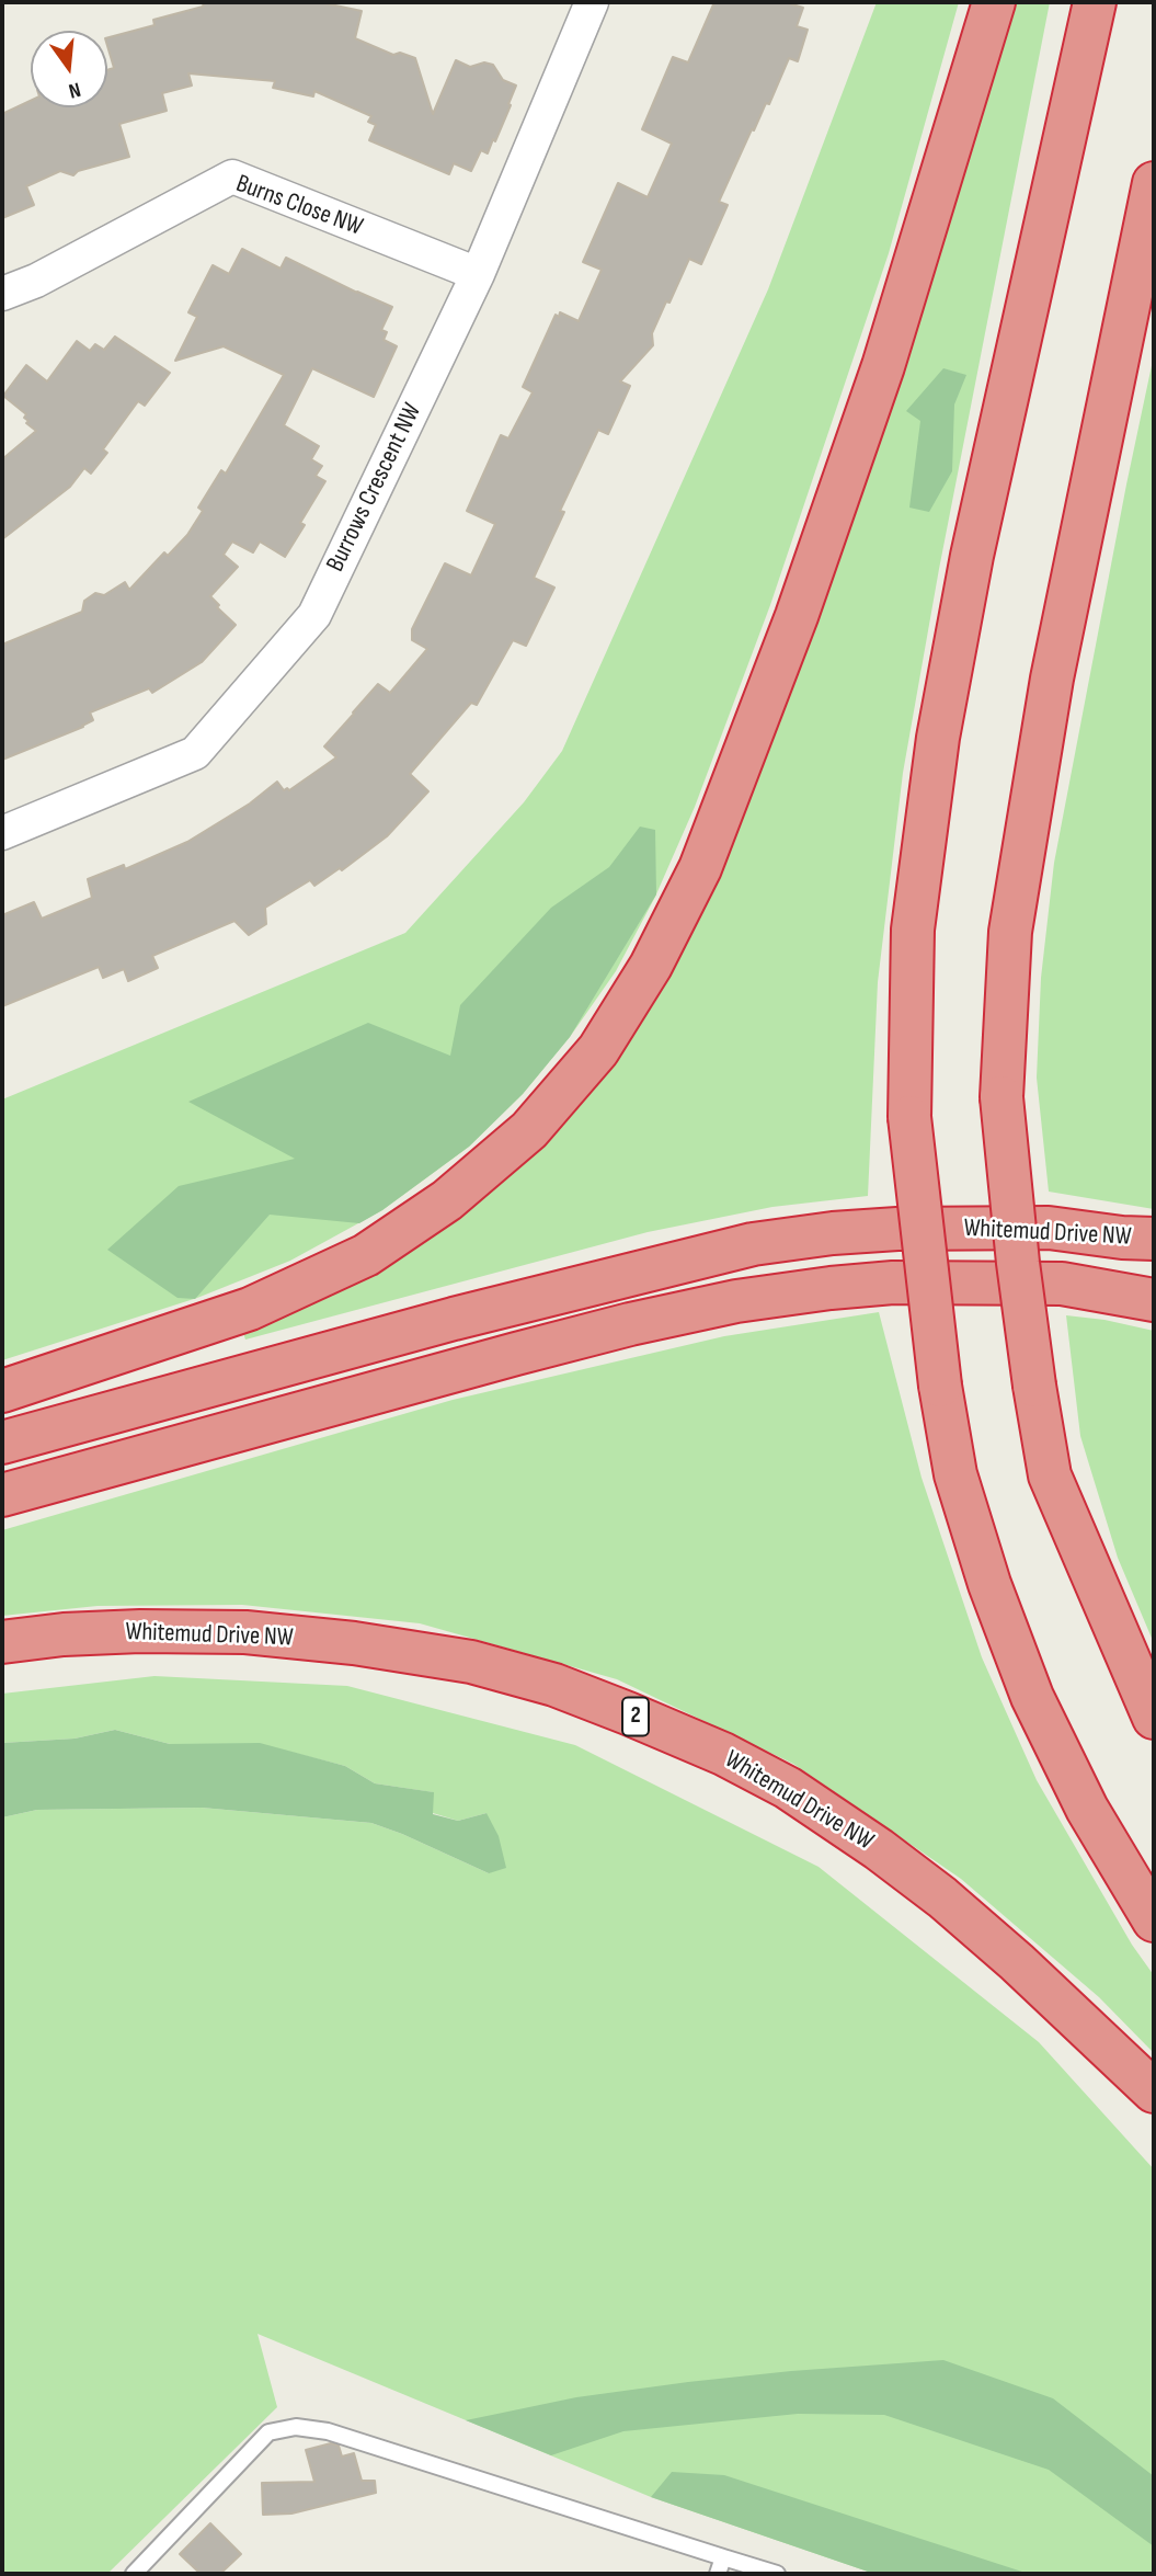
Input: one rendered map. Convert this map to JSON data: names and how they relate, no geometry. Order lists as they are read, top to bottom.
{
  "streets": {
    "highway": ["Whitemud Drive NW", "2"],
    "street": ["Burns Close NW", "Burrows Crescent NW"]
  },
  "crossings": [
    ["Burns Close NW", "Burrows Crescent NW"]
  ],
  "north": "bottom"
}
